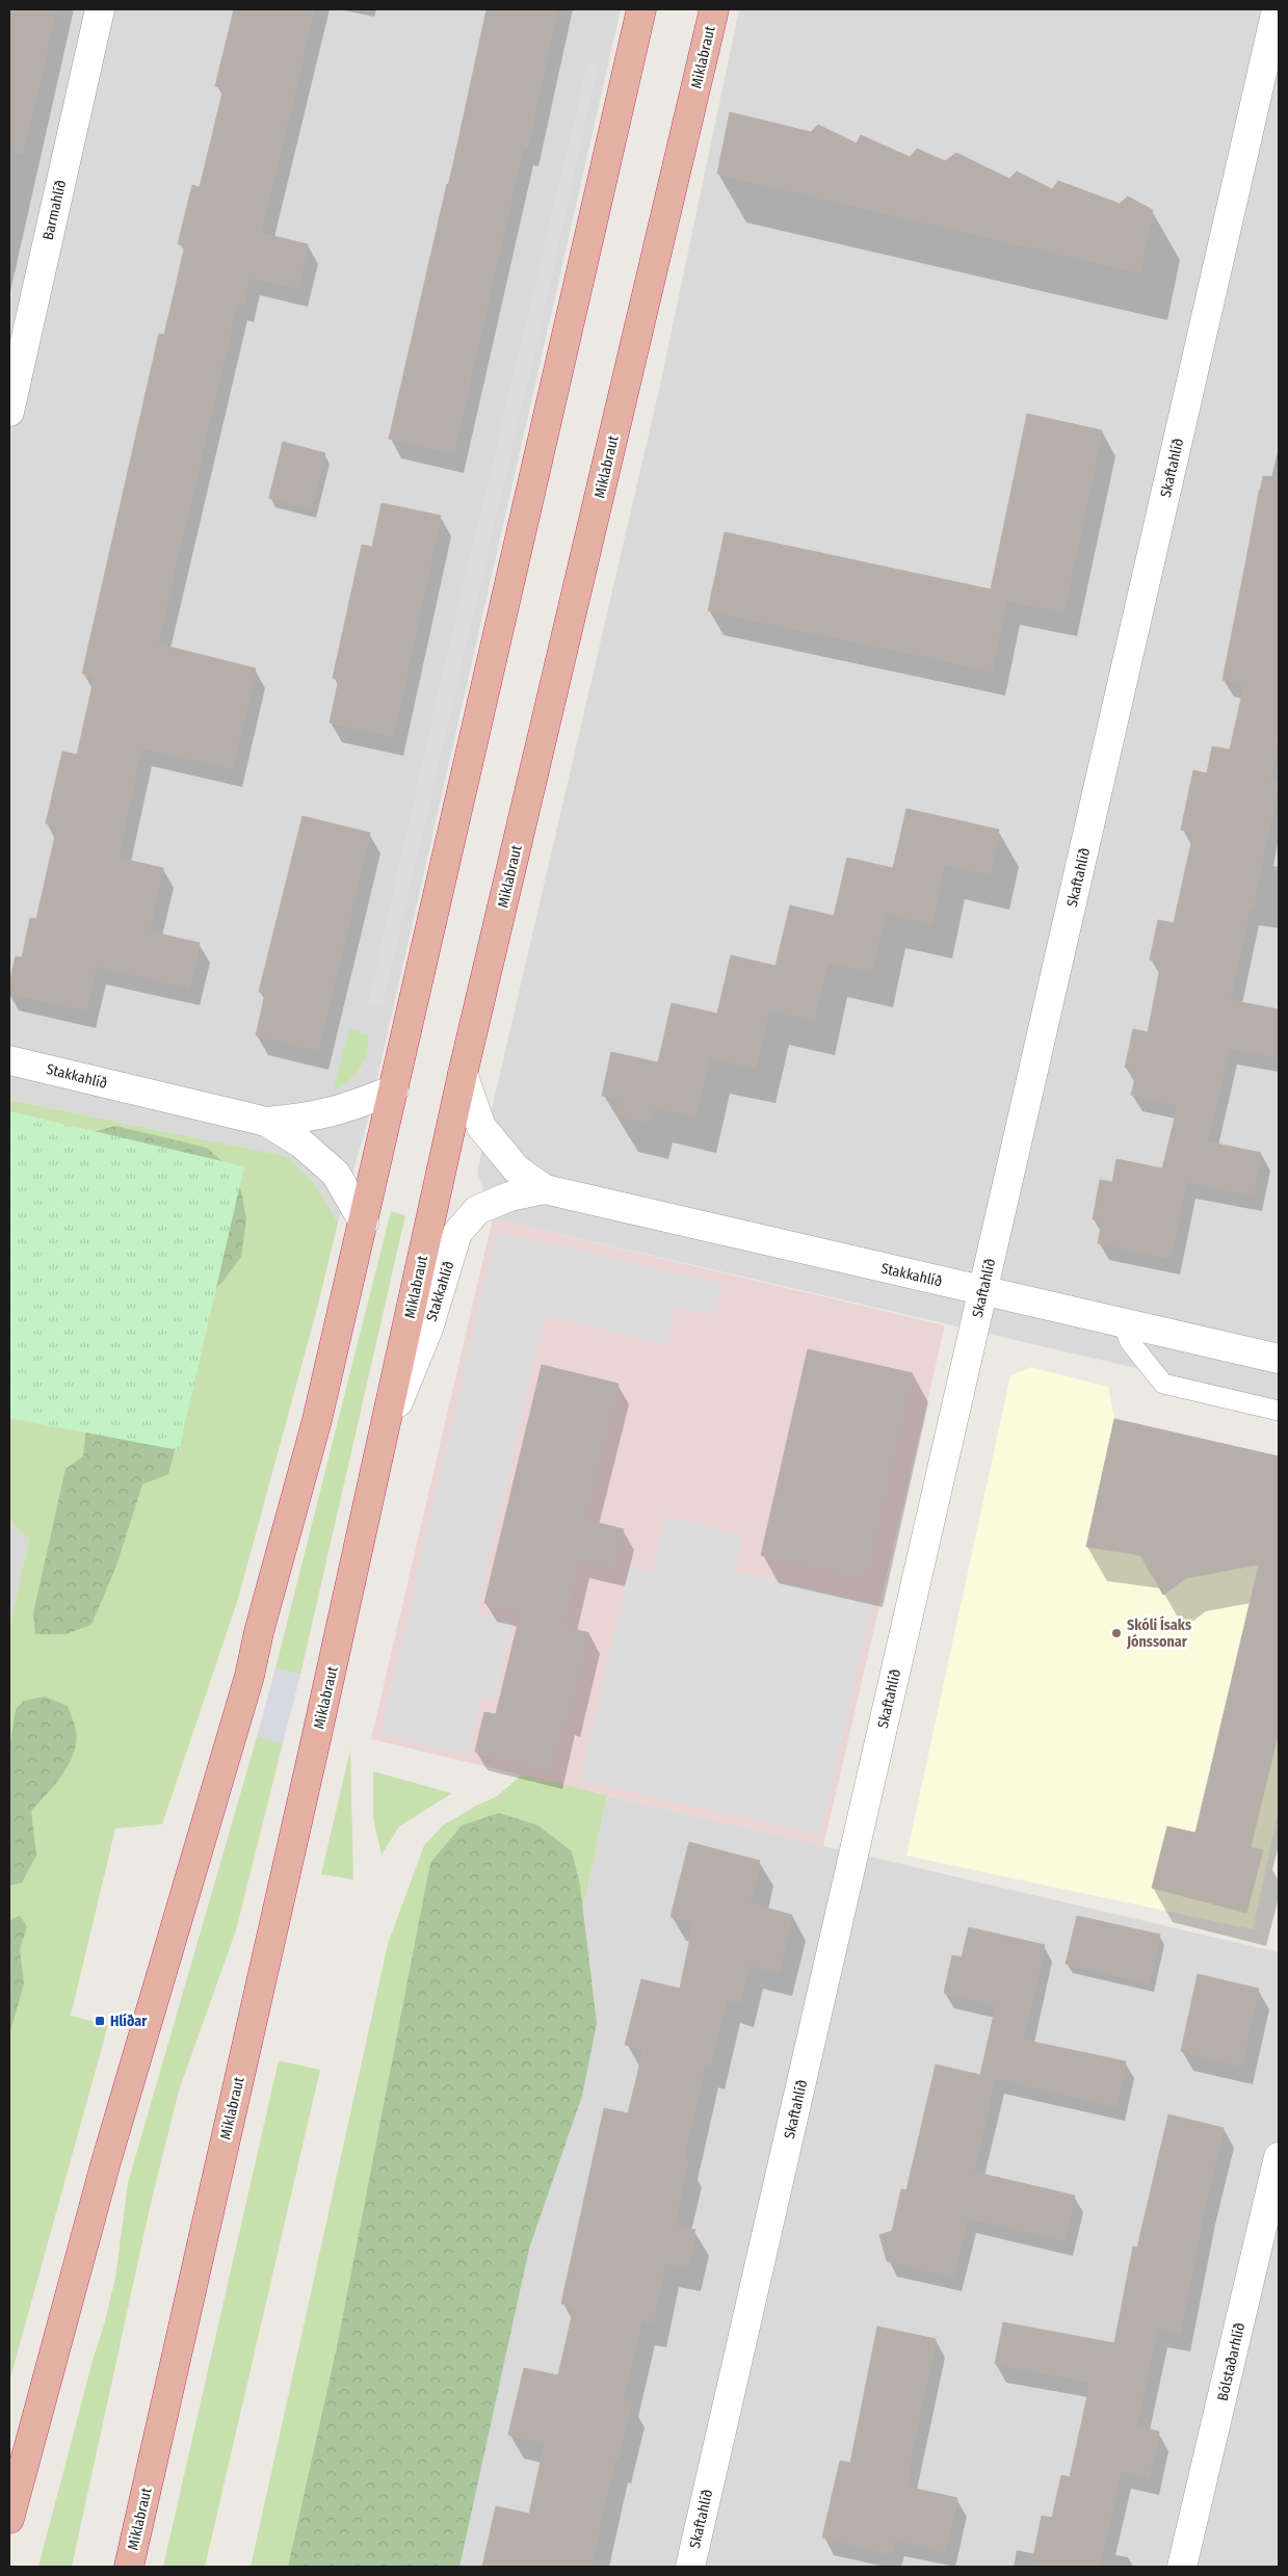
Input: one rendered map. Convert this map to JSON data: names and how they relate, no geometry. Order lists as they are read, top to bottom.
{
  "streets": {
    "highway": ["Miklabraut"],
    "street": [
      "Barmahlíð",
      "Skaftahlíð",
      "Stakkahlíð",
      "Bólstaðarhlíð"
    ]
  },
  "crossings": [
    ["Miklabraut", "Stakkahlíð"],
    ["Skaftahlíð", "Stakkahlíð"]
  ],
  "places": {
    "other": ["Skóli Ísaks Jónssonar"],
    "transit": ["Hlíðar"]
  }
}
